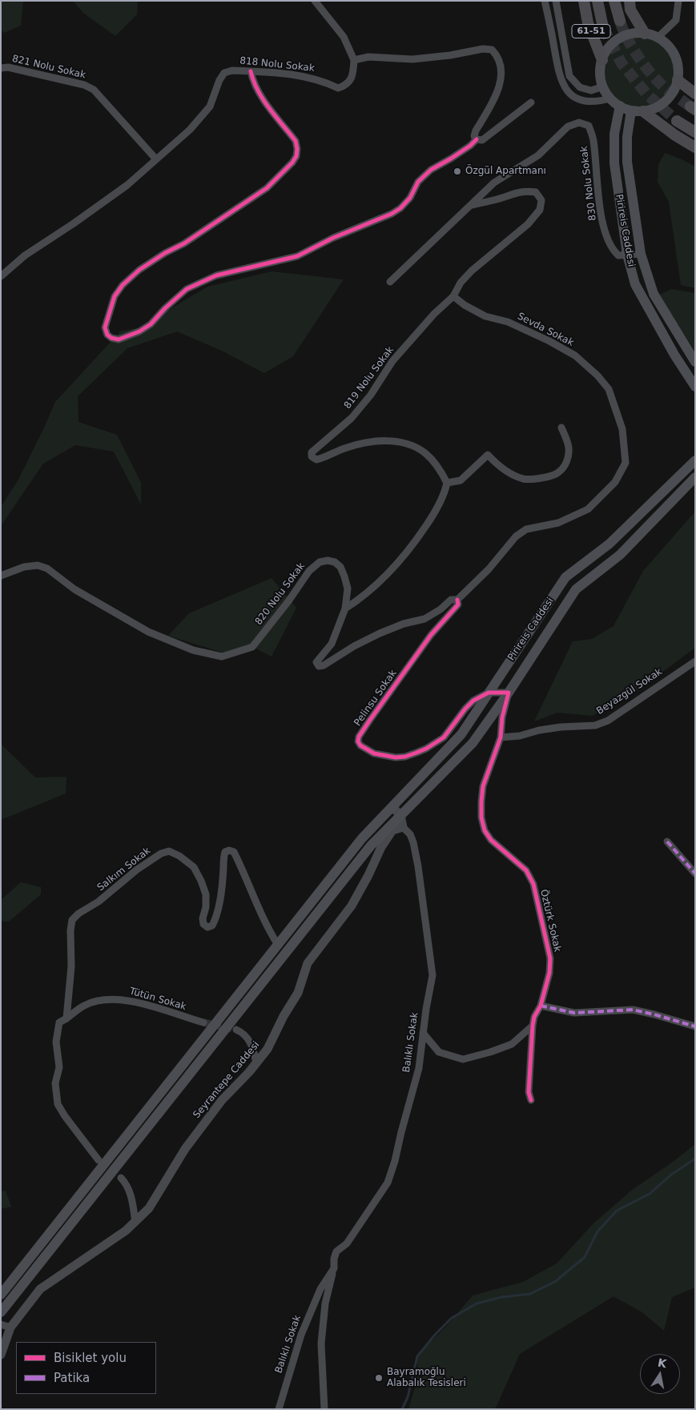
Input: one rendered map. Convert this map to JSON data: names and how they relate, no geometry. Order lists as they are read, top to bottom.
{
  "streets": {
    "main road": ["61-51", "Pirireis Caddesi"],
    "street": [
      "818 Nolu Sokak",
      "821 Nolu Sokak",
      "830 Nolu Sokak",
      "Sevda Sokak",
      "819 Nolu Sokak",
      "820 Nolu Sokak",
      "Beyazgül Sokak",
      "Pelinsu Sokak",
      "Salkım Sokak",
      "Öztürk Sokak",
      "Tütün Sokak",
      "Balıklı Sokak",
      "Seyrantepe Caddesi"
    ]
  },
  "crossings": [
    ["61-51", "Pirireis Caddesi"],
    ["818 Nolu Sokak", "821 Nolu Sokak"],
    ["830 Nolu Sokak", "Pirireis Caddesi"],
    ["830 Nolu Sokak", "819 Nolu Sokak"],
    ["Pirireis Caddesi", "Pelinsu Sokak"],
    ["Pirireis Caddesi", "Salkım Sokak"],
    ["Pirireis Caddesi", "Öztürk Sokak"],
    ["Sevda Sokak", "819 Nolu Sokak"],
    ["Sevda Sokak", "820 Nolu Sokak"],
    ["Sevda Sokak", "Pelinsu Sokak"],
    ["820 Nolu Sokak", "Pelinsu Sokak"],
    ["Beyazgül Sokak", "Öztürk Sokak"],
    ["Salkım Sokak", "Tütün Sokak"],
    ["Balıklı Sokak", "Seyrantepe Caddesi"]
  ],
  "places": ["Özgül Apartmanı", "Bayramoğlu Alabalık Tesisleri"],
  "legend": ["Bisiklet yolu", "Patika"],
  "north": "top"
}
